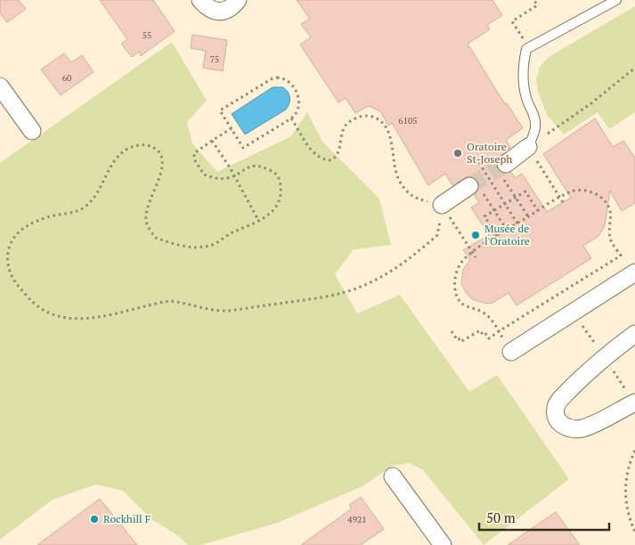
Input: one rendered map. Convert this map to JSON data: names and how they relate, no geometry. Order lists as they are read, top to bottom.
{
  "places": ["Oratoire St-Joseph", "Musée de l'Oratoire", "Rockhill F"],
  "house_numbers": [
    "55",
    "75",
    "60",
    "6105",
    "4921"
  ],
  "scale_bar": "50 m"
}
